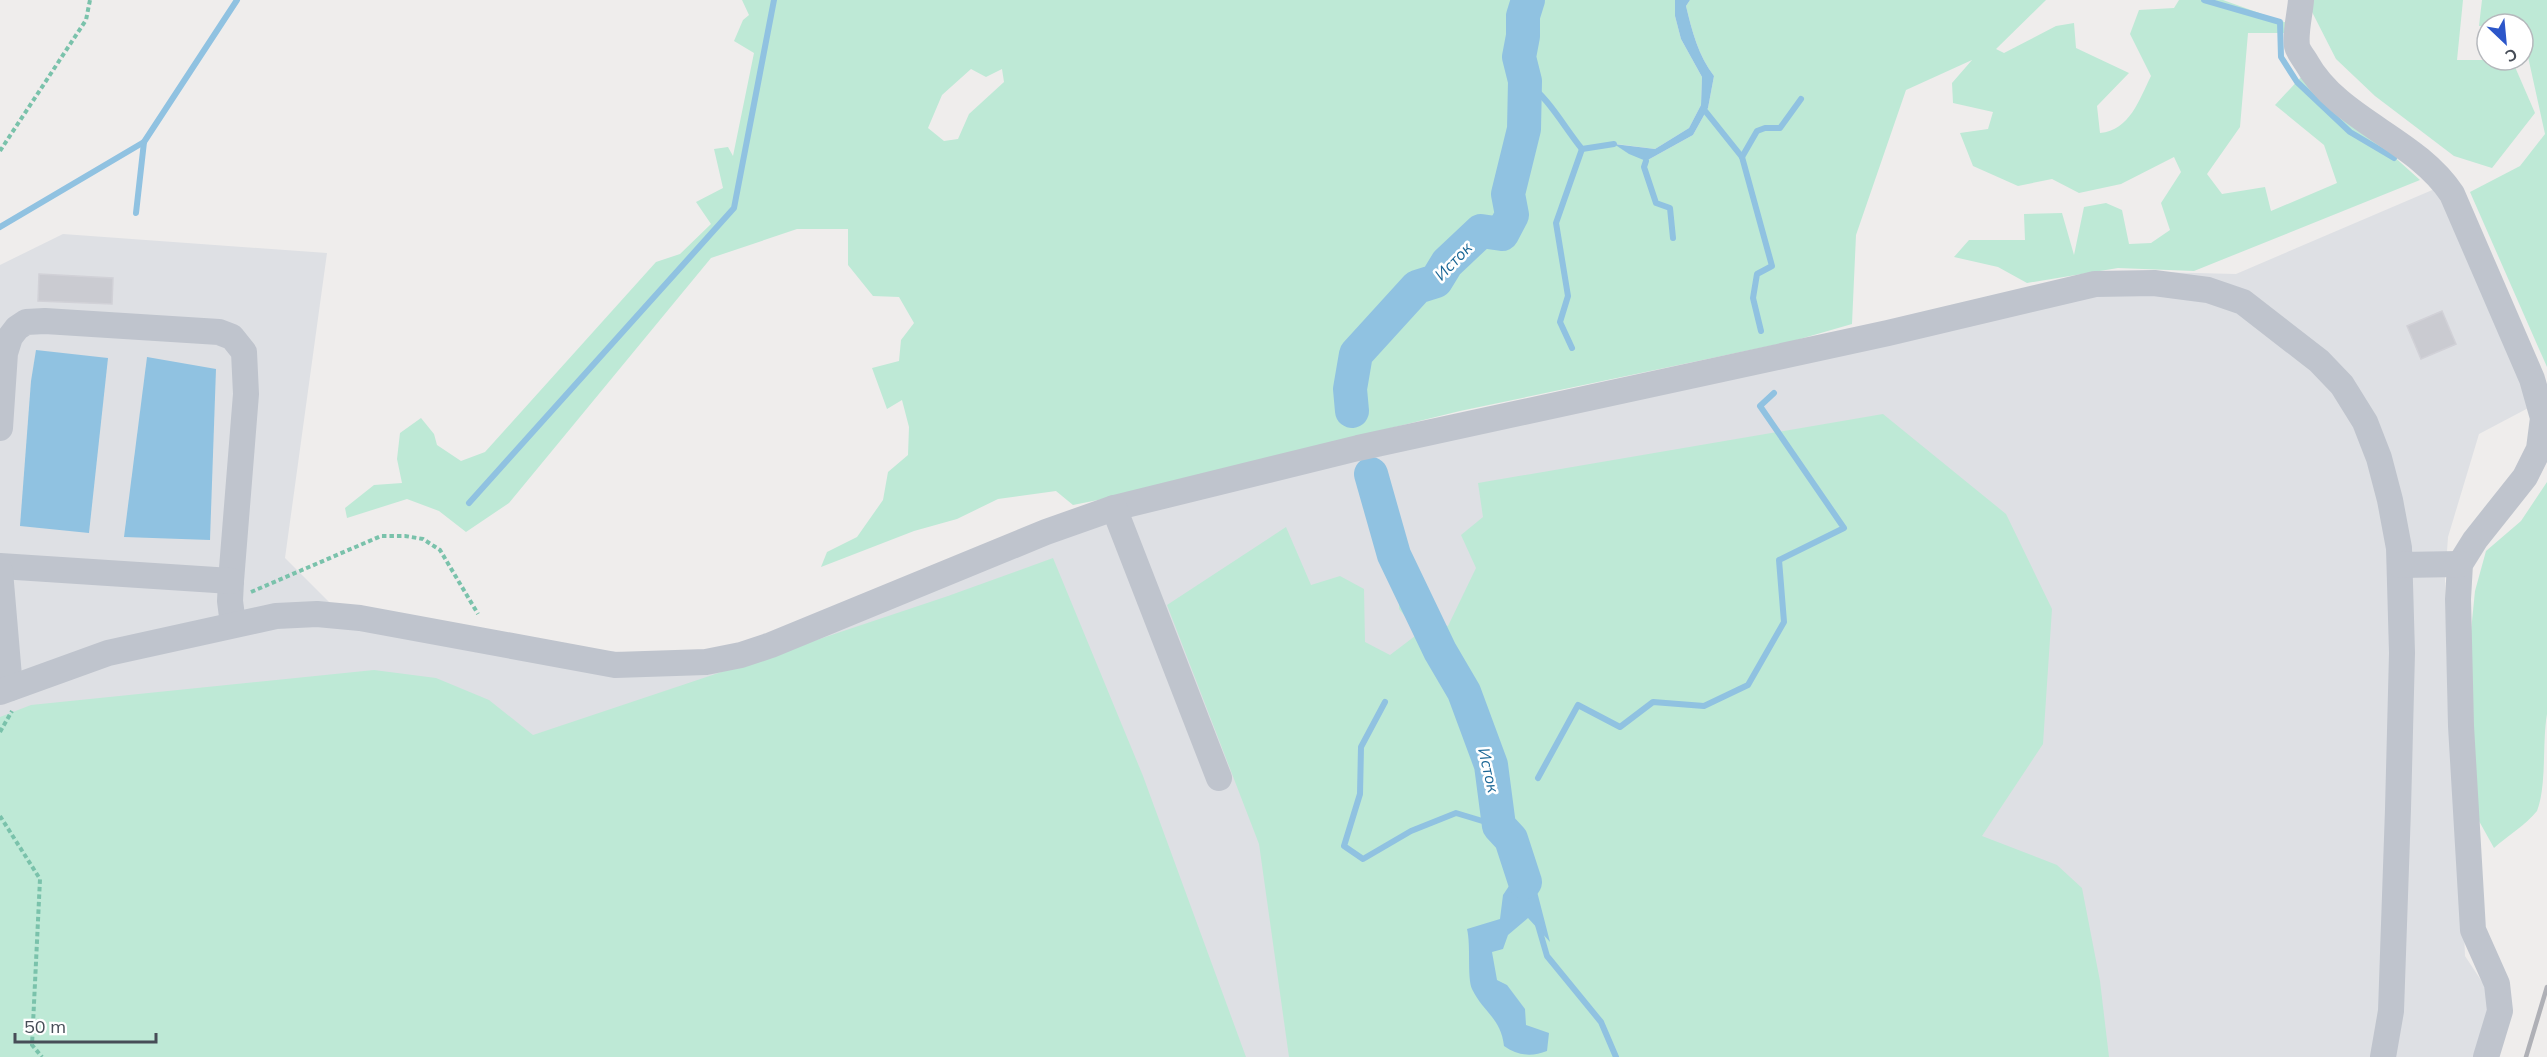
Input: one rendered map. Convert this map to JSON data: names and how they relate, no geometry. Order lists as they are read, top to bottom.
{
  "water": ["Исток"],
  "scale_bar": "50 m",
  "north": "bottom right"
}
